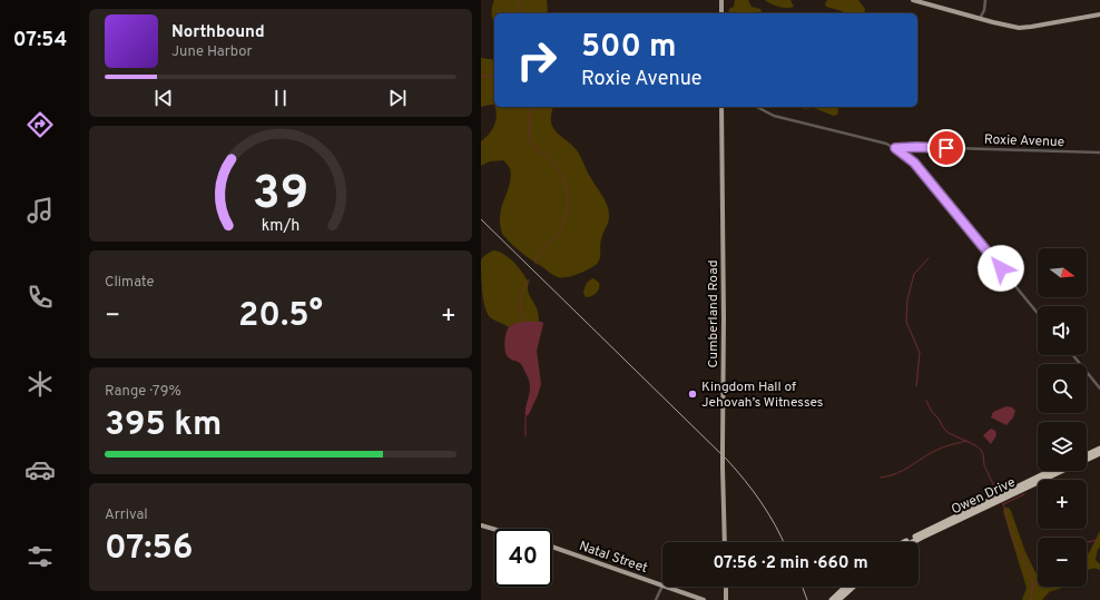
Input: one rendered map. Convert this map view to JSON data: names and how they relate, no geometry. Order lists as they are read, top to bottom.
{
  "streets": {
    "highway": ["Owen Drive"],
    "main road": ["Cumberland Road", "Natal Street"],
    "street": ["Roxie Avenue"]
  },
  "places": ["Kingdom Hall of Jehovah’s Witnesses"],
  "north": "right",
  "page": {
    "tabs": "07:54",
    "turn": ["500 m", "Roxie Avenue"],
    "song": ["Northbound", "June Harbor"],
    "map_buttons": ["+", "−"],
    "tile": [
      "Climate",
      ["Range · 79%", "395 km"],
      ["Arrival", "07:56"]
    ],
    "heat": ["−", "20.5°", "+"],
    "limit": "40",
    "trip": "07:56 · 2 min · 660 m",
    "gauge": ["39", "km/h"]
  }
}
